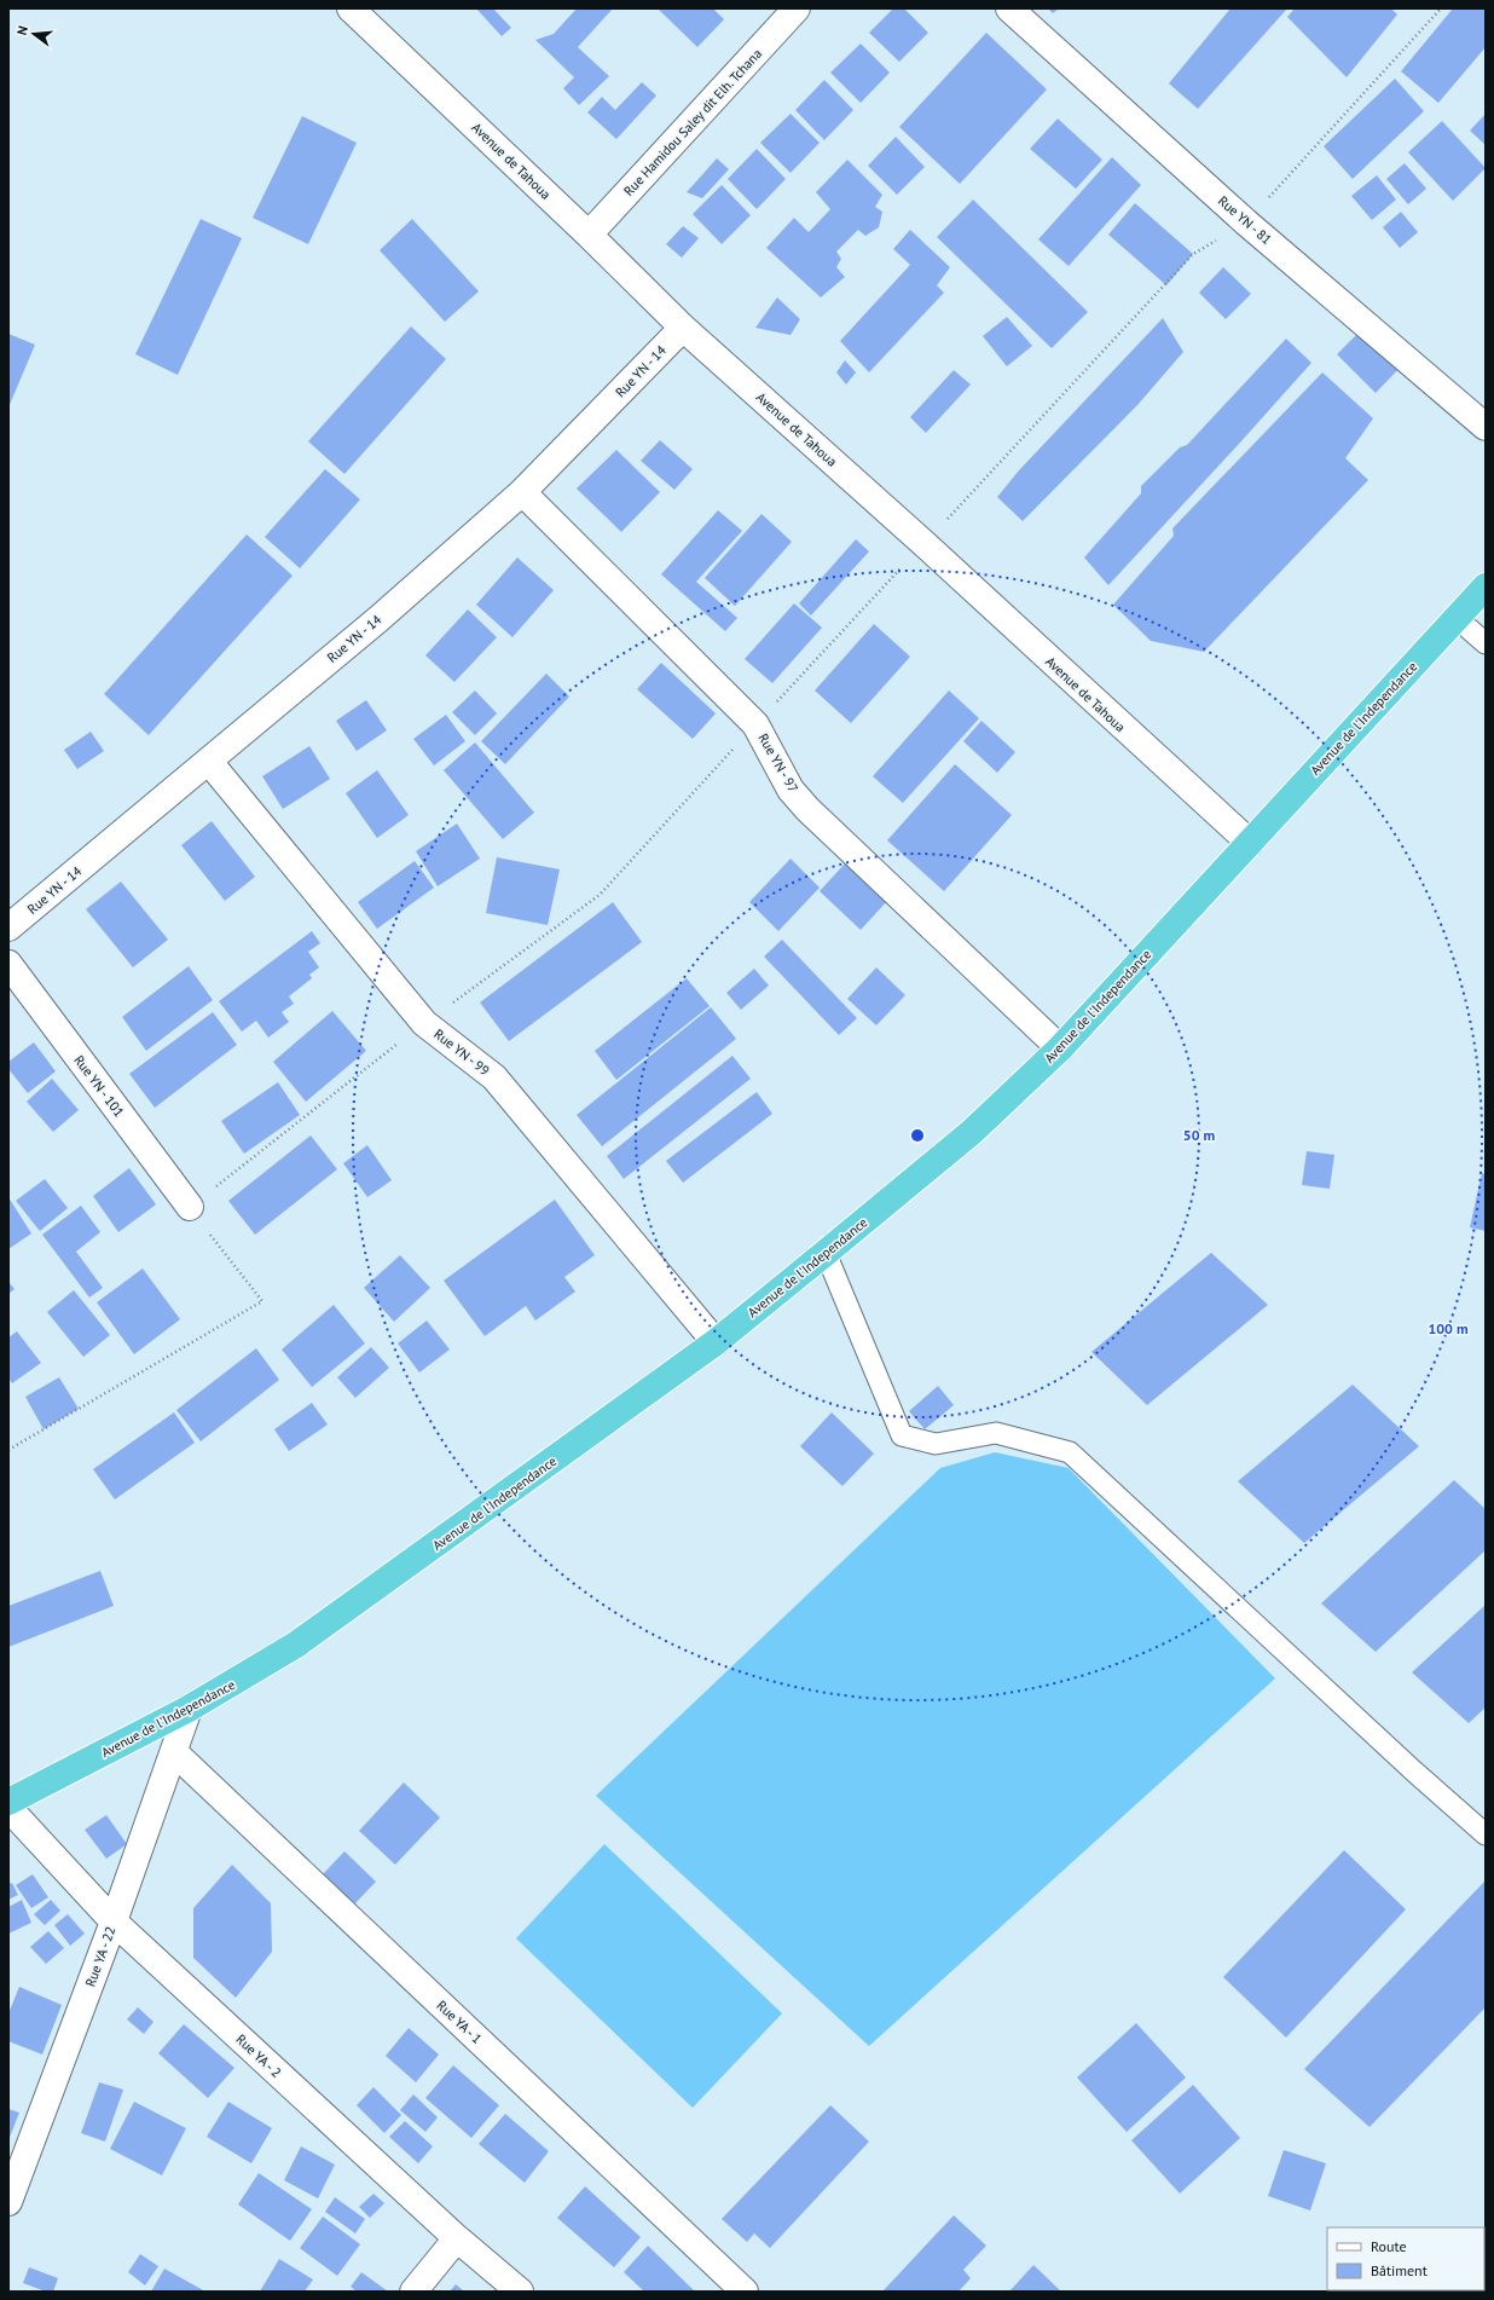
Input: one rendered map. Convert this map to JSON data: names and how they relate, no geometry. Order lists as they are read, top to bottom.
{
  "streets": {
    "highway": ["Avenue de l'Independance"],
    "street": [
      "Rue Hamidou Saley dit Elh. Tchana",
      "Avenue de Tahoua",
      "Rue YN - 81",
      "Rue YN - 14",
      "Rue YN - 97",
      "Rue YN - 99",
      "Rue YN - 101",
      "Rue YA - 22",
      "Rue YA - 1",
      "Rue YA - 2"
    ]
  },
  "crossings": [
    ["Rue Hamidou Saley dit Elh. Tchana", "Avenue de Tahoua"],
    ["Avenue de Tahoua", "Rue YN - 14"],
    ["Avenue de Tahoua", "Avenue de l'Independance"],
    ["Rue YN - 14", "Rue YN - 97"],
    ["Rue YN - 14", "Rue YN - 99"],
    ["Avenue de l'Independance", "Rue YN - 97"],
    ["Avenue de l'Independance", "Rue YN - 99"],
    ["Avenue de l'Independance", "Rue YA - 22"],
    ["Rue YA - 22", "Rue YA - 1"],
    ["Rue YA - 22", "Rue YA - 2"]
  ],
  "legend": ["Route", "Bâtiment"],
  "north": "left",
  "rings": ["50 m", "100 m"]
}
